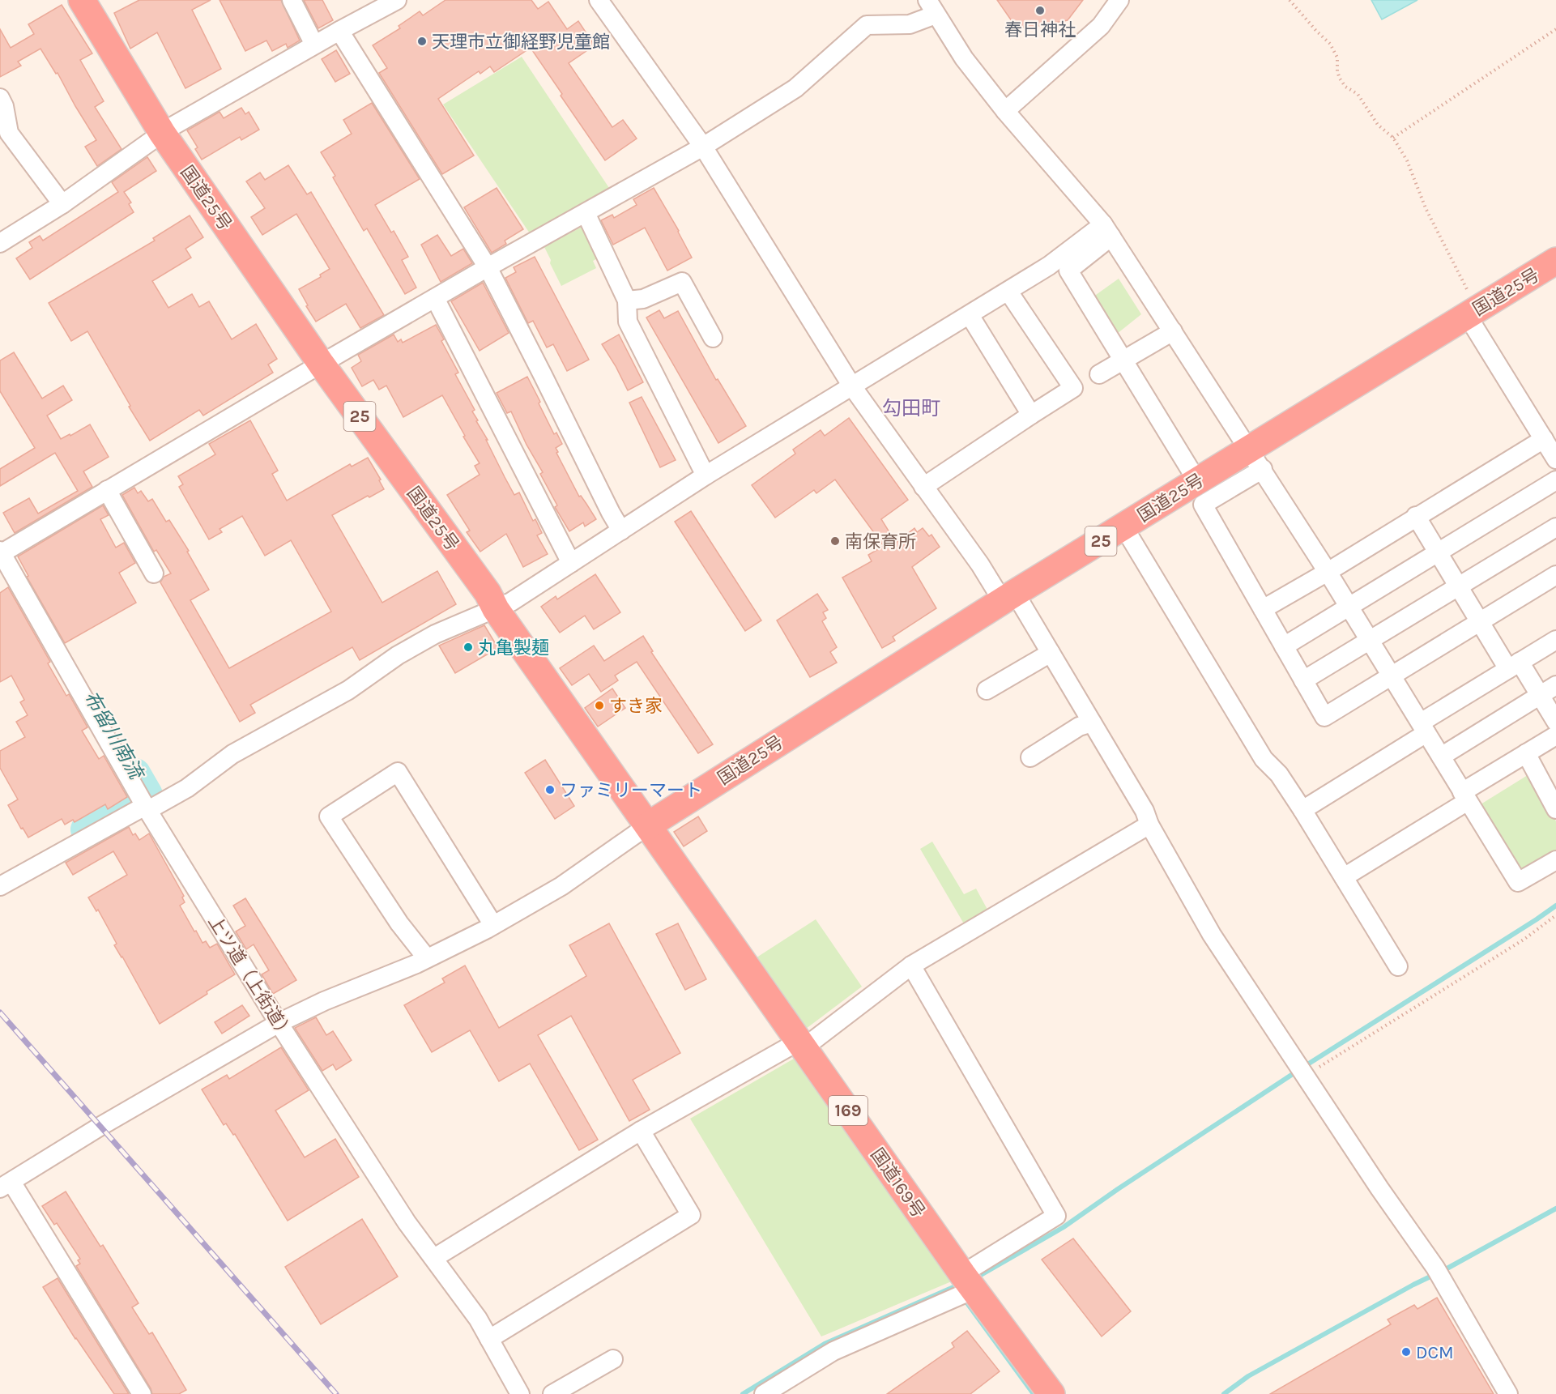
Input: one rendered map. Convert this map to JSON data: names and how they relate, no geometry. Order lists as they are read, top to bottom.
{
  "streets": {
    "highway": [
      "国道25号",
      "25",
      "169",
      "国道169号"
    ],
    "street": ["上ツ道（上街道）"]
  },
  "crossings": [
    ["国道25号", "国道169号"]
  ],
  "districts": ["勾田町"],
  "water": ["布留川南流"],
  "places": [
    "春日神社",
    "天理市立御経野児童館",
    "南保育所",
    "丸亀製麺",
    "すき家",
    "ファミリーマート",
    "DCM"
  ]
}
